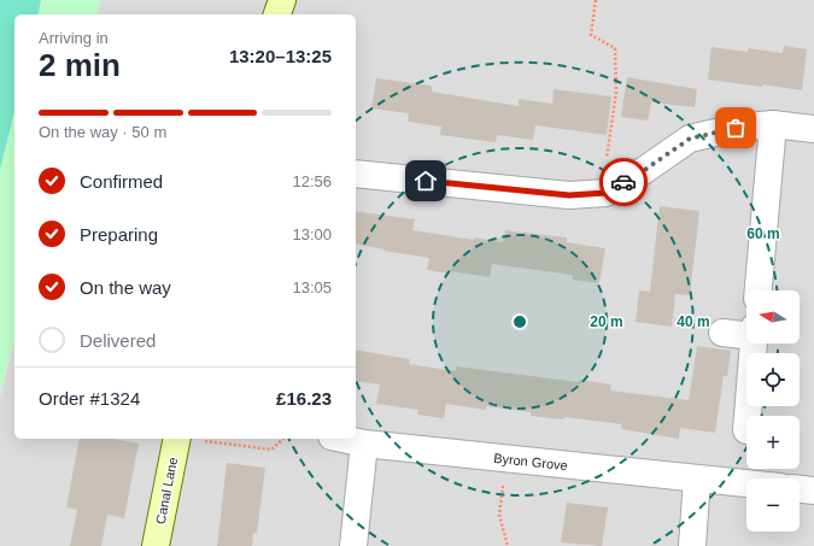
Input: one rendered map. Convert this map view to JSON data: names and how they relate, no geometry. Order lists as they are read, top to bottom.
{
  "streets": {
    "street": ["Byron Grove", "Canal Lane"]
  },
  "north": "left",
  "page": {
    "heading": ["2 min", "Arriving in", "13:20–13:25"],
    "panel": ["Order #1324", "£16.23"],
    "bar": "On the way · 50 m",
    "list": [
      ["Confirmed", "12:56"],
      ["Preparing", "13:00"],
      ["On the way", "13:05"],
      "Delivered"
    ],
    "map_buttons": ["+", "−"]
  },
  "rings": ["60 m", "20 m", "40 m"]
}
